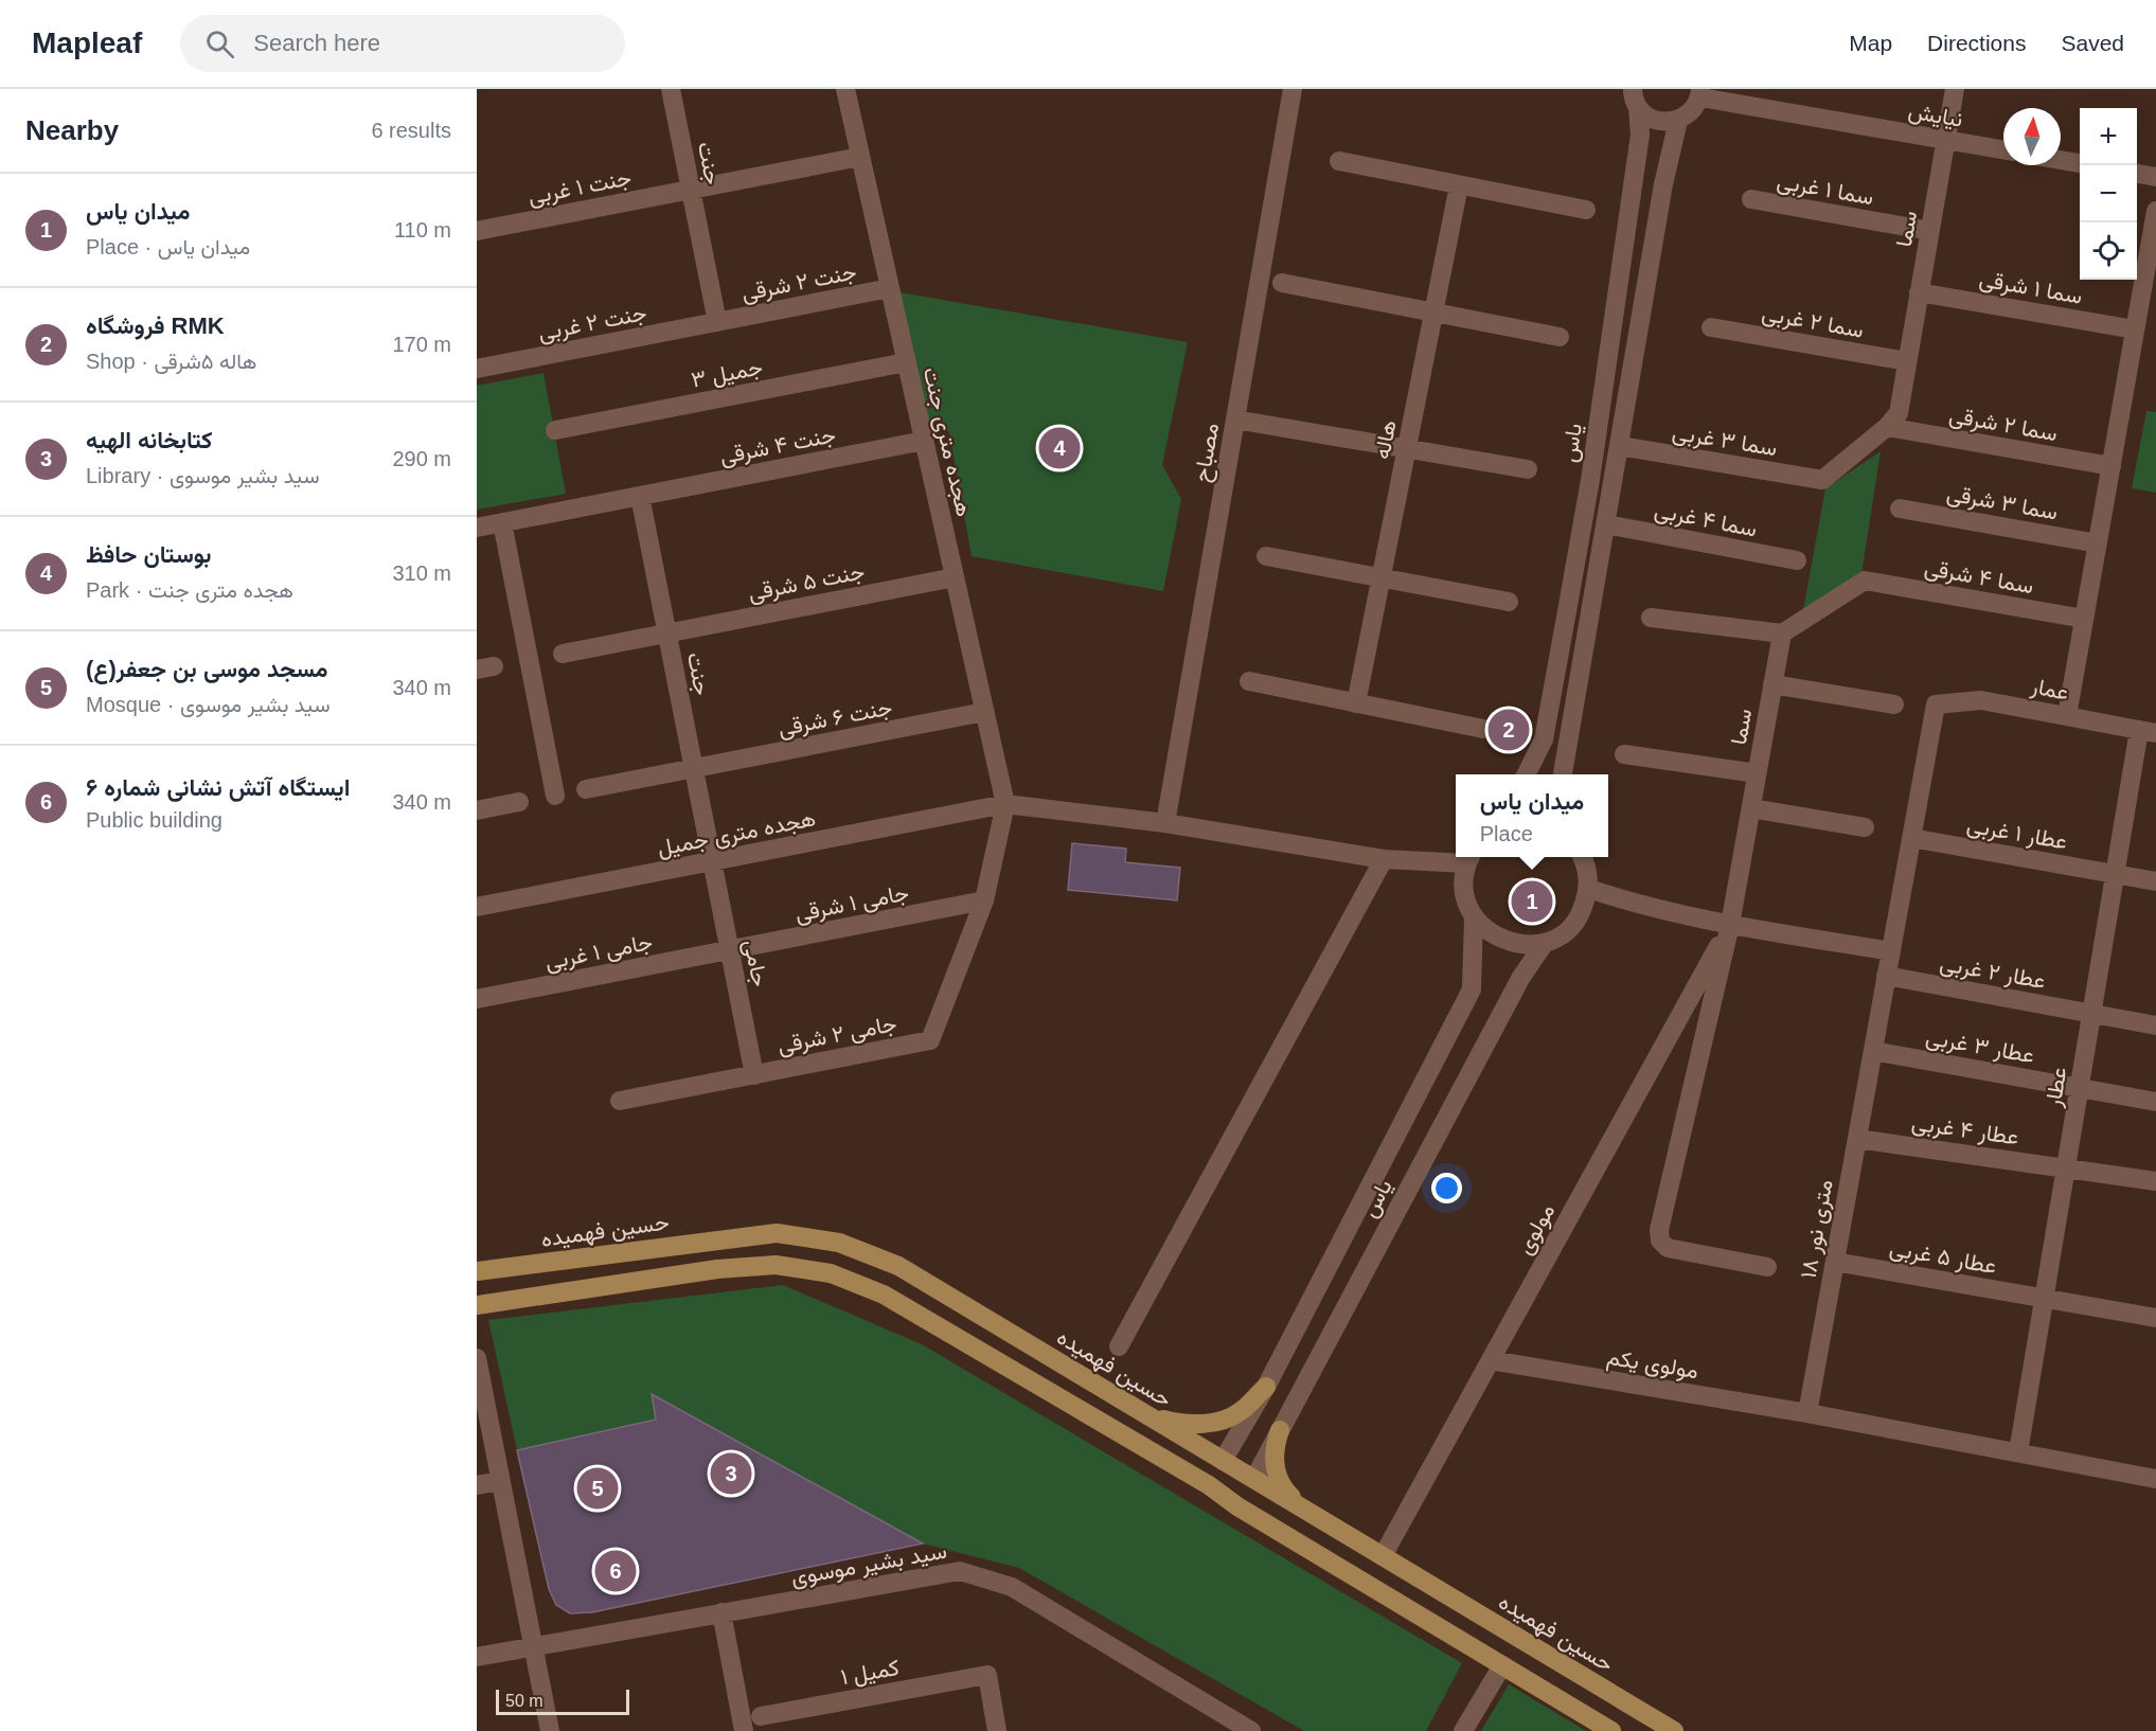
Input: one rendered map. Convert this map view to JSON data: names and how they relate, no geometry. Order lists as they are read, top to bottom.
{
  "streets": {
    "main road": ["حسین فهمیده"],
    "street": [
      "نیایش",
      "جنت",
      "جنت ۱ غربی",
      "سما ۱ غربی",
      "سما",
      "جنت ۲ شرقی",
      "سما ۱ شرقی",
      "سما ۲ غربی",
      "جنت ۲ غربی",
      "جمیل ۳",
      "سما ۲ شرقی",
      "هاله",
      "سما ۳ غربی",
      "هجده متری جنت",
      "یاس",
      "جنت ۴ شرقی",
      "مصباح",
      "سما ۳ شرقی",
      "سما ۴ غربی",
      "سما ۴ شرقی",
      "جنت ۵ شرقی",
      "عمار",
      "جنت ۶ شرقی",
      "هجده متری جمیل",
      "عطار ۱ غربی",
      "جامی ۱ شرقی",
      "جامی ۱ غربی",
      "جامی",
      "عطار ۲ غربی",
      "جامی ۲ شرقی",
      "عطار ۳ غربی",
      "عطار",
      "عطار ۴ غربی",
      "مولوی",
      "۱۸ متری نور",
      "عطار ۵ غربی",
      "مولوی یکم",
      "سید بشیر موسوی",
      "کمیل ۱"
    ]
  },
  "crossings": [
    ["نیایش", "سما"],
    ["جنت", "جنت ۱ غربی"],
    ["جنت", "جنت ۲ شرقی"],
    ["جنت", "جنت ۲ غربی"],
    ["جنت", "جنت ۴ شرقی"],
    ["جنت", "جنت ۵ شرقی"],
    ["جنت", "جنت ۶ شرقی"],
    ["جنت", "هجده متری جمیل"],
    ["جنت", "جامی"],
    ["جنت ۱ غربی", "هجده متری جنت"],
    ["سما ۱ غربی", "سما"],
    ["سما", "سما ۱ شرقی"],
    ["سما", "سما ۲ غربی"],
    ["سما", "سما ۲ شرقی"],
    ["سما", "سما ۳ غربی"],
    ["سما", "سما ۴ شرقی"],
    ["سما", "مولوی"],
    ["جنت ۲ شرقی", "جنت ۲ غربی"],
    ["جنت ۲ شرقی", "هجده متری جنت"],
    ["جمیل ۳", "هجده متری جنت"],
    ["هجده متری جنت", "جنت ۴ شرقی"],
    ["هجده متری جنت", "جنت ۵ شرقی"],
    ["هجده متری جنت", "جنت ۶ شرقی"],
    ["هجده متری جنت", "هجده متری جمیل"],
    ["یاس", "حسین فهمیده"],
    ["عمار", "عطار"],
    ["عمار", "۱۸ متری نور"],
    ["هجده متری جمیل", "جامی"],
    ["عطار ۱ غربی", "عطار"],
    ["عطار ۱ غربی", "۱۸ متری نور"],
    ["جامی ۱ شرقی", "جامی ۱ غربی"],
    ["جامی ۱ شرقی", "جامی"],
    ["جامی ۱ شرقی", "جامی ۲ شرقی"],
    ["جامی ۱ غربی", "جامی"],
    ["جامی", "جامی ۲ شرقی"],
    ["عطار ۲ غربی", "عطار"],
    ["عطار ۲ غربی", "۱۸ متری نور"],
    ["عطار ۳ غربی", "عطار"],
    ["عطار ۳ غربی", "۱۸ متری نور"],
    ["عطار", "عطار ۴ غربی"],
    ["عطار", "عطار ۵ غربی"],
    ["عطار ۴ غربی", "۱۸ متری نور"],
    ["مولوی", "حسین فهمیده"],
    ["مولوی", "مولوی یکم"],
    ["۱۸ متری نور", "عطار ۵ غربی"],
    ["۱۸ متری نور", "مولوی یکم"]
  ],
  "scale_bar": "50 m",
  "north": "top",
  "page": {
    "header": "Mapleaf",
    "search": "Search here",
    "nav": ["Map", "Directions", "Saved"],
    "heading": ["Nearby", "6 results"],
    "map_buttons": ["+", "−"],
    "list": [
      {
        "mark": "1",
        "name": "میدان یاس",
        "note": "Place · میدان یاس",
        "value": "110 m"
      },
      {
        "mark": "2",
        "name": "فروشگاه RMK",
        "note": "Shop · هاله ۵شرقی",
        "value": "170 m"
      },
      {
        "mark": "3",
        "name": "کتابخانه الهیه",
        "note": "Library · سید بشیر موسوی",
        "value": "290 m"
      },
      {
        "mark": "4",
        "name": "بوستان حافظ",
        "note": "Park · هجده متری جنت",
        "value": "310 m"
      },
      {
        "mark": "5",
        "name": "مسجد موسی بن جعفر(ع)",
        "note": "Mosque · سید بشیر موسوی",
        "value": "340 m"
      },
      {
        "mark": "6",
        "name": "ایستگاه آتش نشانی شماره ۶",
        "note": "Public building",
        "value": "340 m"
      }
    ],
    "pins": [
      "4",
      "2",
      "1",
      "3",
      "5",
      "6"
    ],
    "popup": ["میدان یاس", "Place"],
    "scale": "50 m"
  }
}
